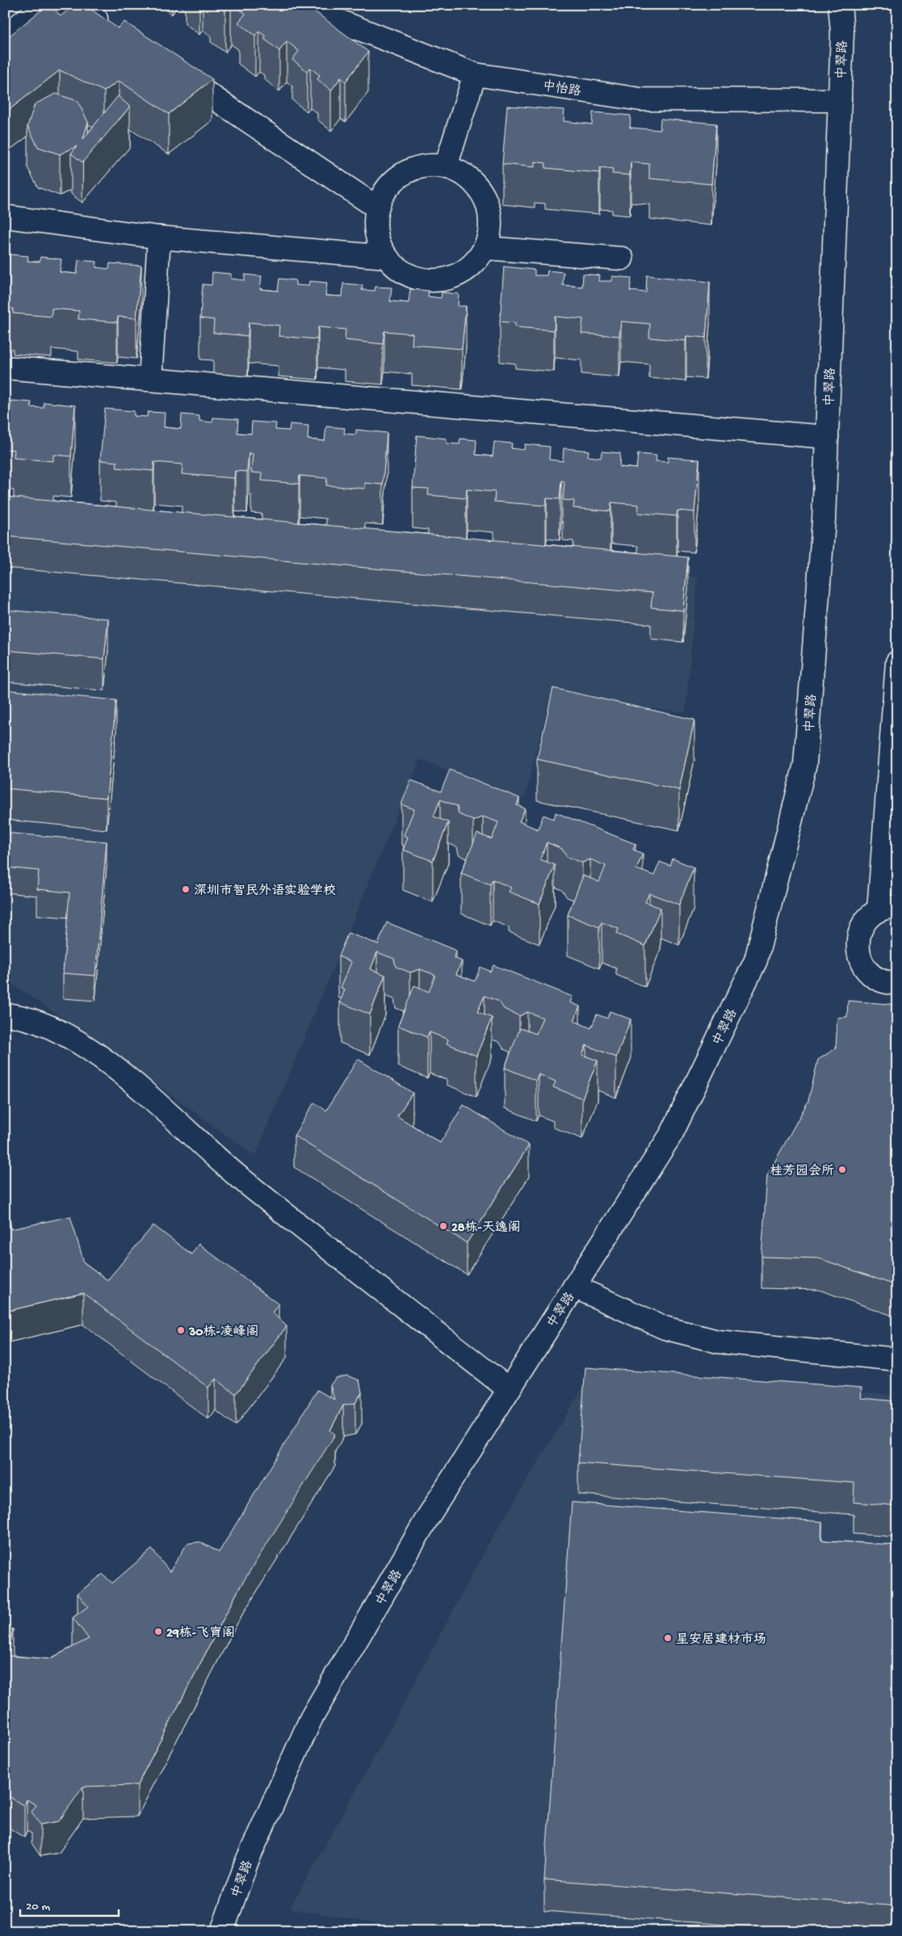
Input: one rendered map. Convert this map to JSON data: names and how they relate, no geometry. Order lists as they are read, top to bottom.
{
  "streets": {
    "street": ["中翠路", "中怡路"]
  },
  "crossings": [
    ["中翠路", "中怡路"]
  ],
  "places": [
    "深圳市智民外语实验学校",
    "桂芳园会所",
    "28栋-天逸阁",
    "30栋-凌峰阁",
    "29栋-飞宵阁",
    "星安居建材市场"
  ],
  "scale_bar": "20 m"
}
